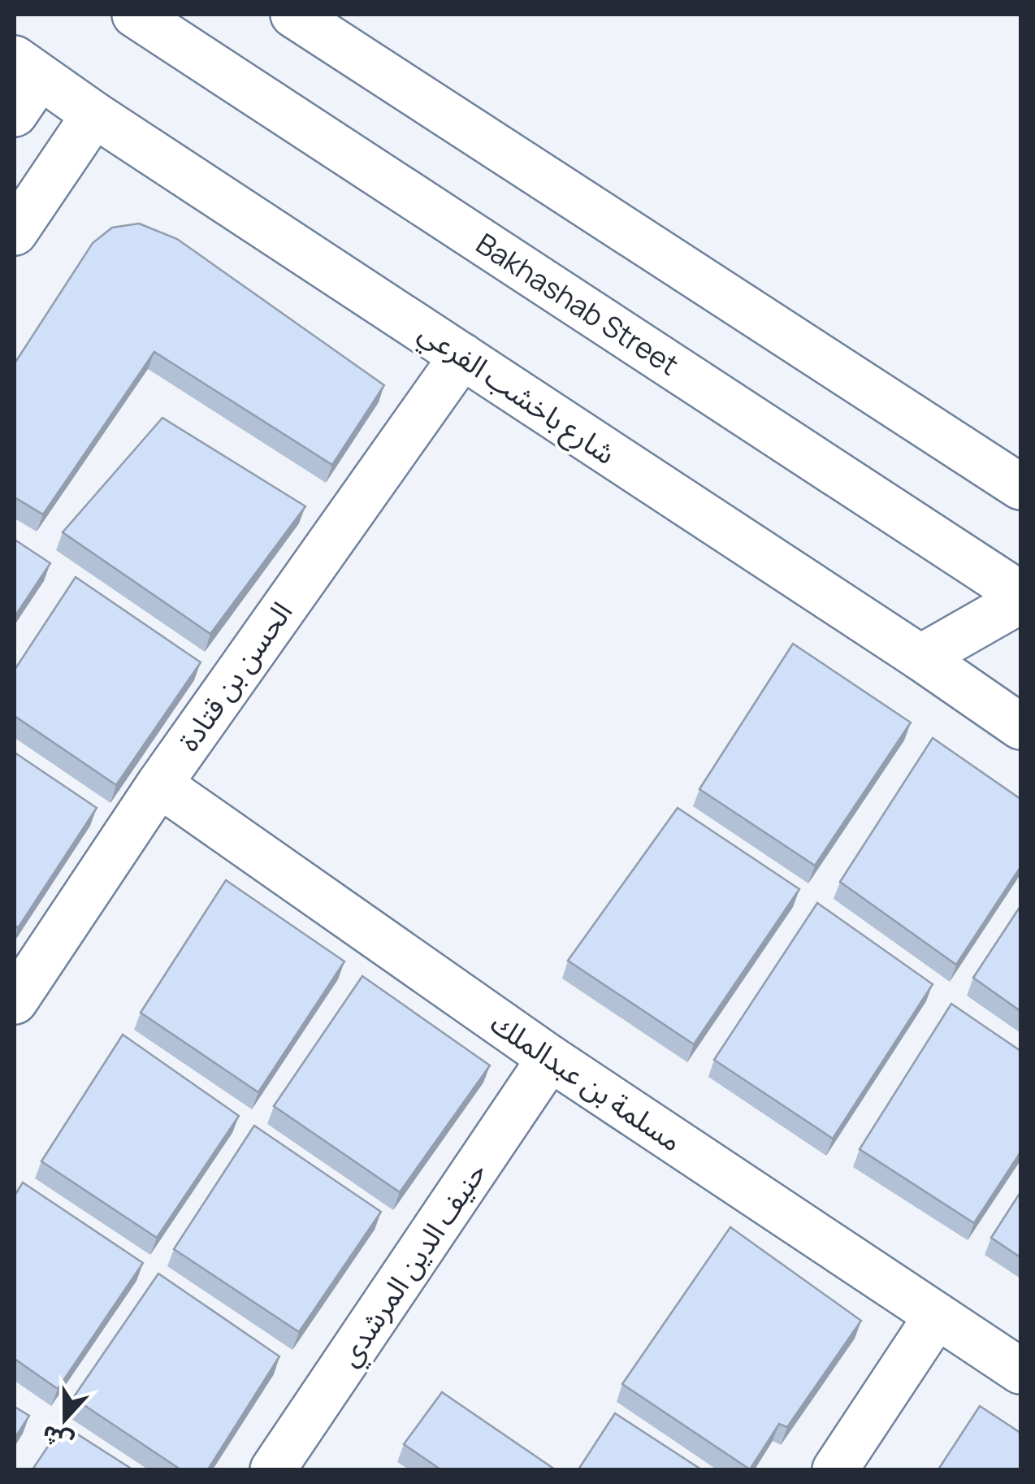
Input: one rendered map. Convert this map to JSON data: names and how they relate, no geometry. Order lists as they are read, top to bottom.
{
  "streets": {
    "street": [
      "Bakhashab Street",
      "شارع باخشب الفرعي",
      "الحسن بن قتادة",
      "مسلمة بن عبدالملك",
      "حنيف الدين المرشدي"
    ]
  },
  "crossings": [
    ["شارع باخشب الفرعي", "الحسن بن قتادة"],
    ["الحسن بن قتادة", "مسلمة بن عبدالملك"],
    ["مسلمة بن عبدالملك", "حنيف الدين المرشدي"]
  ],
  "north": "bottom"
}
